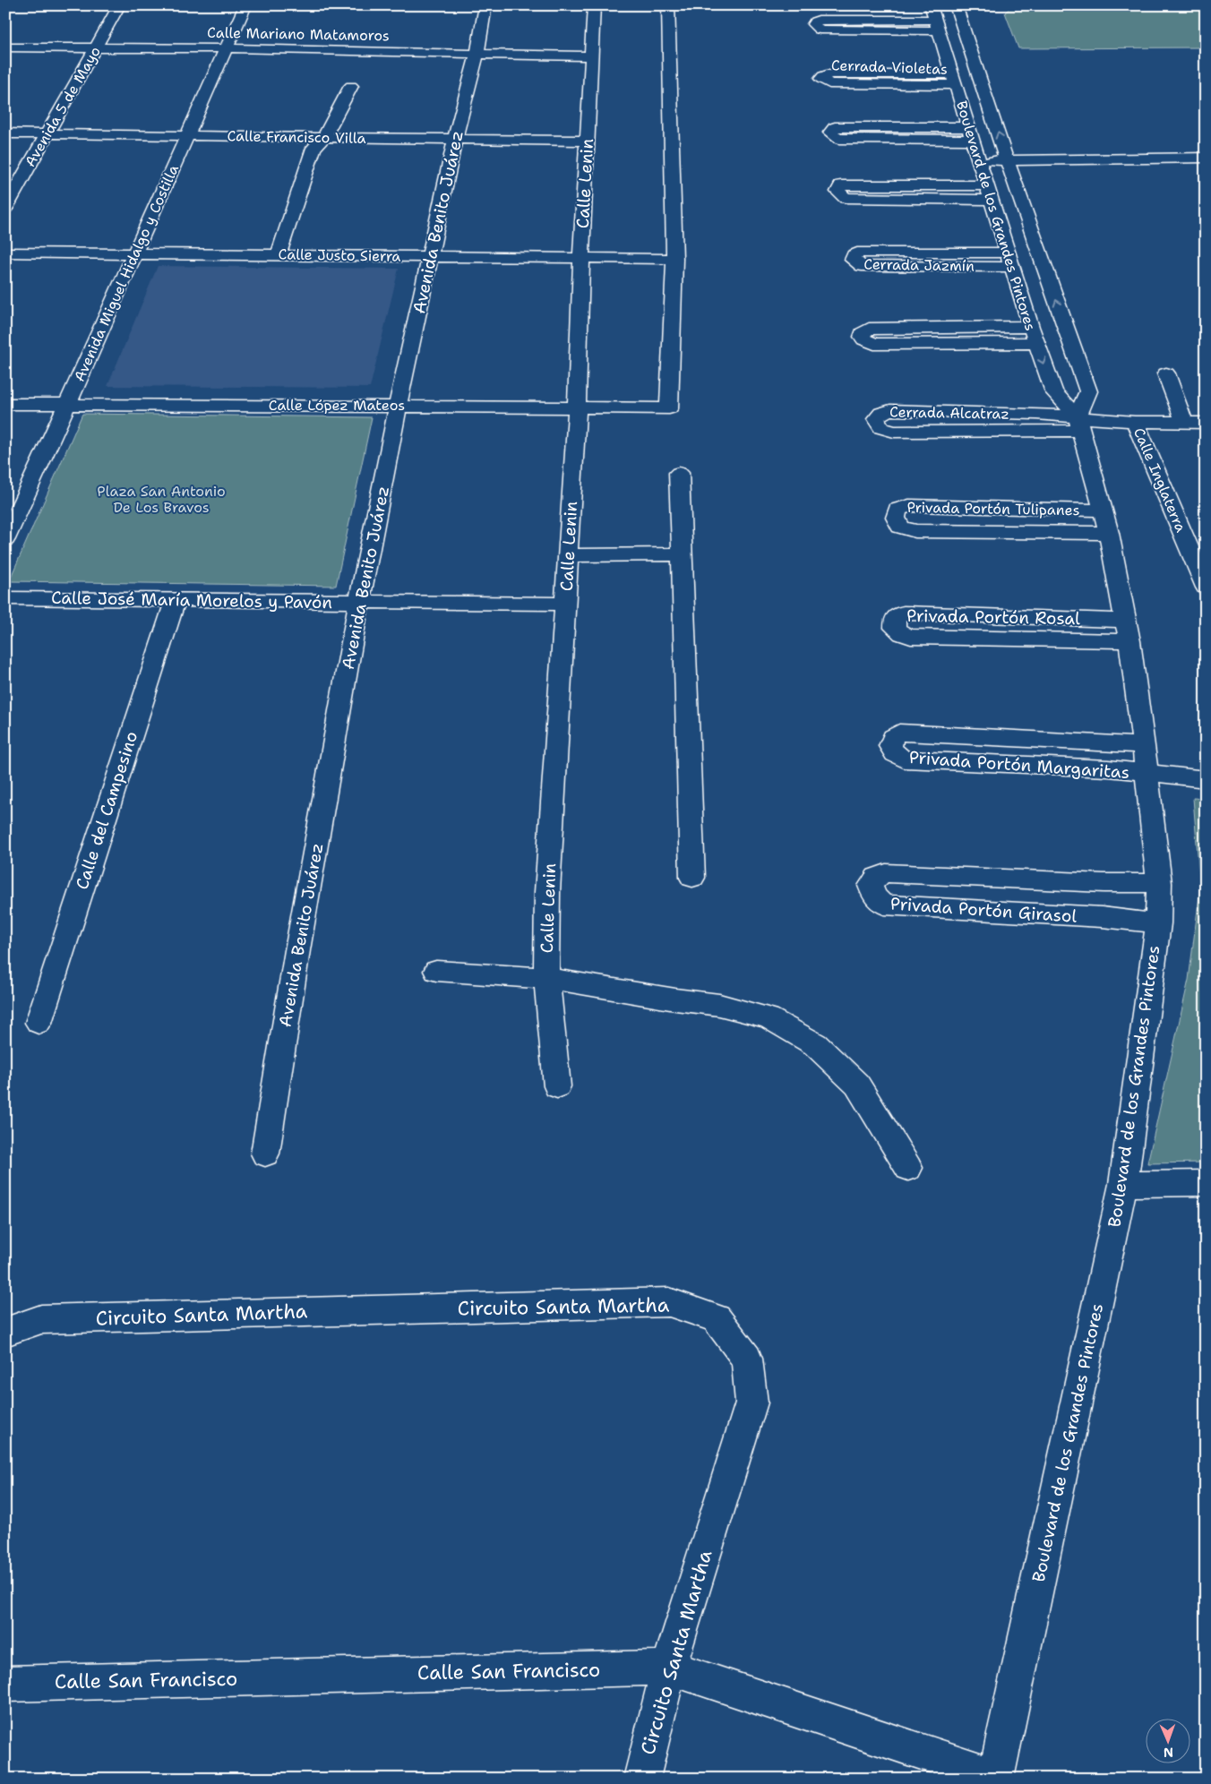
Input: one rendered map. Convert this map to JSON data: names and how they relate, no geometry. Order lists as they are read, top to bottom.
{
  "streets": {
    "street": [
      "Calle Mariano Matamoros",
      "Cerrada Violetas",
      "Avenida 5 de Mayo",
      "Calle Francisco Villa",
      "Calle Lenin",
      "Boulevard de los Grandes Pintores",
      "Avenida Benito Juárez",
      "Calle Justo Sierra",
      "Cerrada Jazmín",
      "Avenida Miguel Hidalgo y Costilla",
      "Calle López Mateos",
      "Cerrada Alcatraz",
      "Calle Inglaterra",
      "Privada Portón Tulipanes",
      "Calle José María Morelos y Pavón",
      "Privada Portón Rosal",
      "Privada Portón Margaritas",
      "Calle del Campesino",
      "Privada Portón Girasol",
      "Circuito Santa Martha",
      "Calle San Francisco"
    ]
  },
  "crossings": [
    ["Calle Mariano Matamoros", "Avenida 5 de Mayo"],
    ["Calle Mariano Matamoros", "Calle Lenin"],
    ["Calle Mariano Matamoros", "Avenida Benito Juárez"],
    ["Calle Mariano Matamoros", "Avenida Miguel Hidalgo y Costilla"],
    ["Cerrada Violetas", "Boulevard de los Grandes Pintores"],
    ["Avenida 5 de Mayo", "Calle Francisco Villa"],
    ["Calle Francisco Villa", "Calle Lenin"],
    ["Calle Francisco Villa", "Avenida Benito Juárez"],
    ["Calle Francisco Villa", "Avenida Miguel Hidalgo y Costilla"],
    ["Calle Lenin", "Calle Justo Sierra"],
    ["Calle Lenin", "Calle López Mateos"],
    ["Calle Lenin", "Calle José María Morelos y Pavón"],
    ["Boulevard de los Grandes Pintores", "Cerrada Jazmín"],
    ["Boulevard de los Grandes Pintores", "Cerrada Alcatraz"],
    ["Boulevard de los Grandes Pintores", "Privada Portón Tulipanes"],
    ["Boulevard de los Grandes Pintores", "Privada Portón Rosal"],
    ["Boulevard de los Grandes Pintores", "Privada Portón Margaritas"],
    ["Boulevard de los Grandes Pintores", "Privada Portón Girasol"],
    ["Boulevard de los Grandes Pintores", "Calle San Francisco"],
    ["Avenida Benito Juárez", "Calle Justo Sierra"],
    ["Avenida Benito Juárez", "Calle López Mateos"],
    ["Avenida Benito Juárez", "Calle José María Morelos y Pavón"],
    ["Calle Justo Sierra", "Avenida Miguel Hidalgo y Costilla"],
    ["Calle Justo Sierra", "Calle López Mateos"],
    ["Avenida Miguel Hidalgo y Costilla", "Calle López Mateos"],
    ["Calle José María Morelos y Pavón", "Calle del Campesino"],
    ["Circuito Santa Martha", "Calle San Francisco"]
  ],
  "parks": ["Plaza San Antonio De Los Bravos"],
  "north": "bottom"
}
